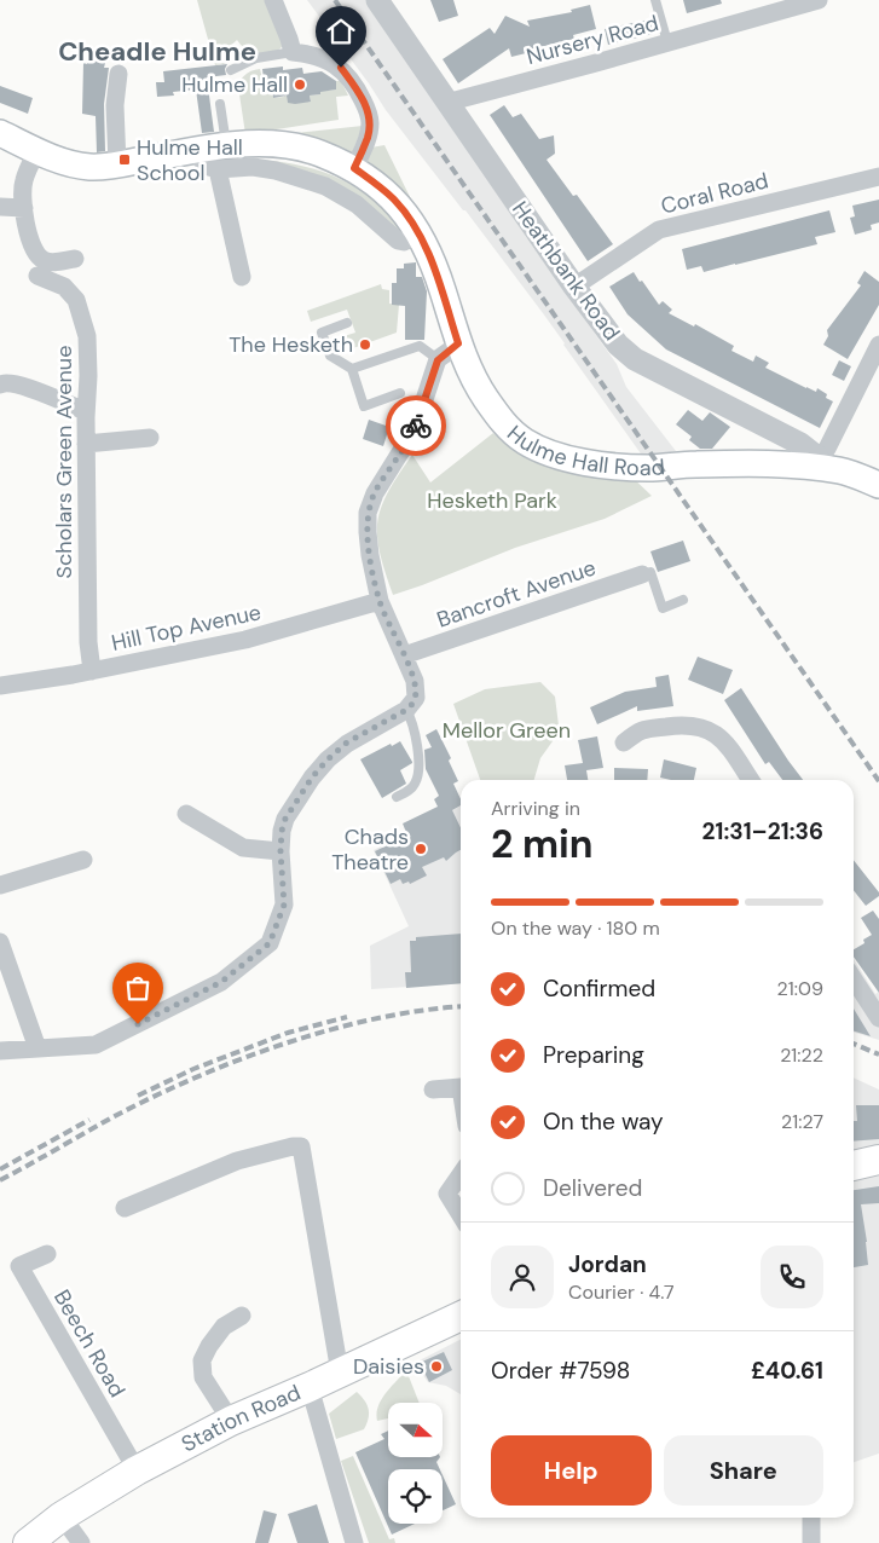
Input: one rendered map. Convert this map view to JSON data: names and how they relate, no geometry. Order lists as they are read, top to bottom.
{
  "streets": {
    "main road": ["Hulme Hall Road", "Station Road"],
    "street": [
      "Nursery Road",
      "Coral Road",
      "Heathbank Road",
      "Scholars Green Avenue",
      "Bancroft Avenue",
      "Hill Top Avenue",
      "Beech Road"
    ]
  },
  "crossings": [
    ["Nursery Road", "Heathbank Road"],
    ["Coral Road", "Heathbank Road"],
    ["Heathbank Road", "Hulme Hall Road"],
    ["Scholars Green Avenue", "Hill Top Avenue"],
    ["Beech Road", "Station Road"]
  ],
  "districts": ["Cheadle Hulme"],
  "parks": ["Hesketh Park", "Mellor Green"],
  "places": {
    "other": [
      "Hulme Hall",
      "The Hesketh",
      "Chads Theatre",
      "Daisies"
    ],
    "transit": ["Hulme Hall School"]
  },
  "north": "right",
  "page": {
    "heading": ["2 min", "Arriving in", "21:31–21:36"],
    "panel": [
      "Jordan",
      "Courier · 4.7",
      "Order #7598",
      "£40.61"
    ],
    "bar": "On the way · 180 m",
    "list": [
      ["Confirmed", "21:09"],
      ["Preparing", "21:22"],
      ["On the way", "21:27"],
      "Delivered"
    ],
    "buttons": ["Help", "Share"]
  }
}
